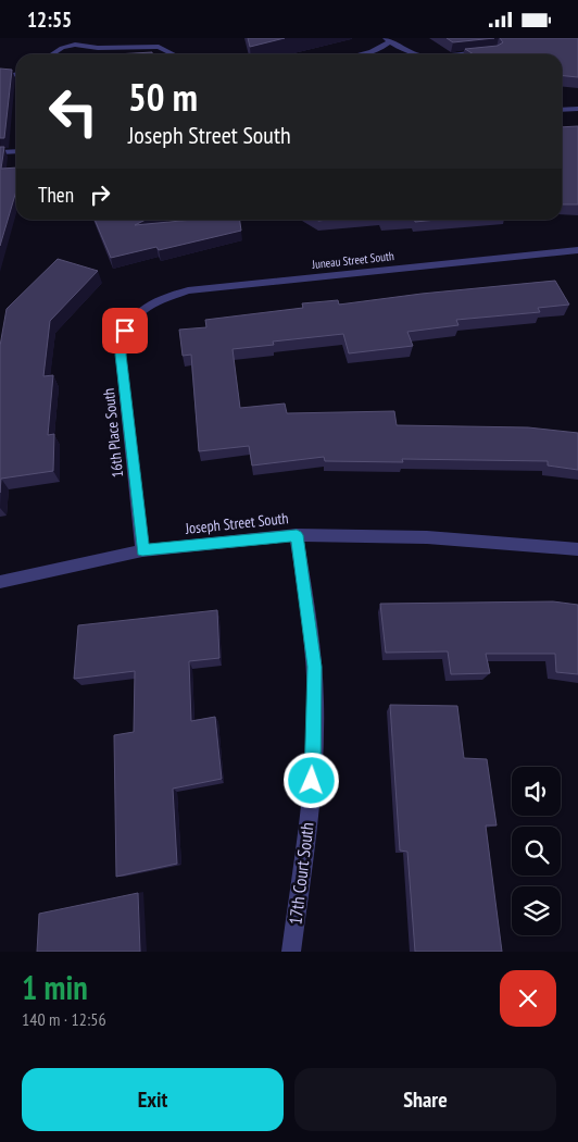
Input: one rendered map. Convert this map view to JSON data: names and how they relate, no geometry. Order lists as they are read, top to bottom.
{
  "streets": {
    "street": [
      "Juneau Street South",
      "16th Place South",
      "Joseph Street South",
      "17th Court South"
    ]
  },
  "crossings": [
    ["Juneau Street South", "16th Place South"],
    ["16th Place South", "Joseph Street South"],
    ["Joseph Street South", "17th Court South"]
  ],
  "page": {
    "status": "12:55",
    "turn": ["50 m", "Joseph Street South"],
    "then": "Then",
    "heading": ["1 min", "140 m · 12:56"],
    "buttons": ["Exit", "Share"]
  }
}
